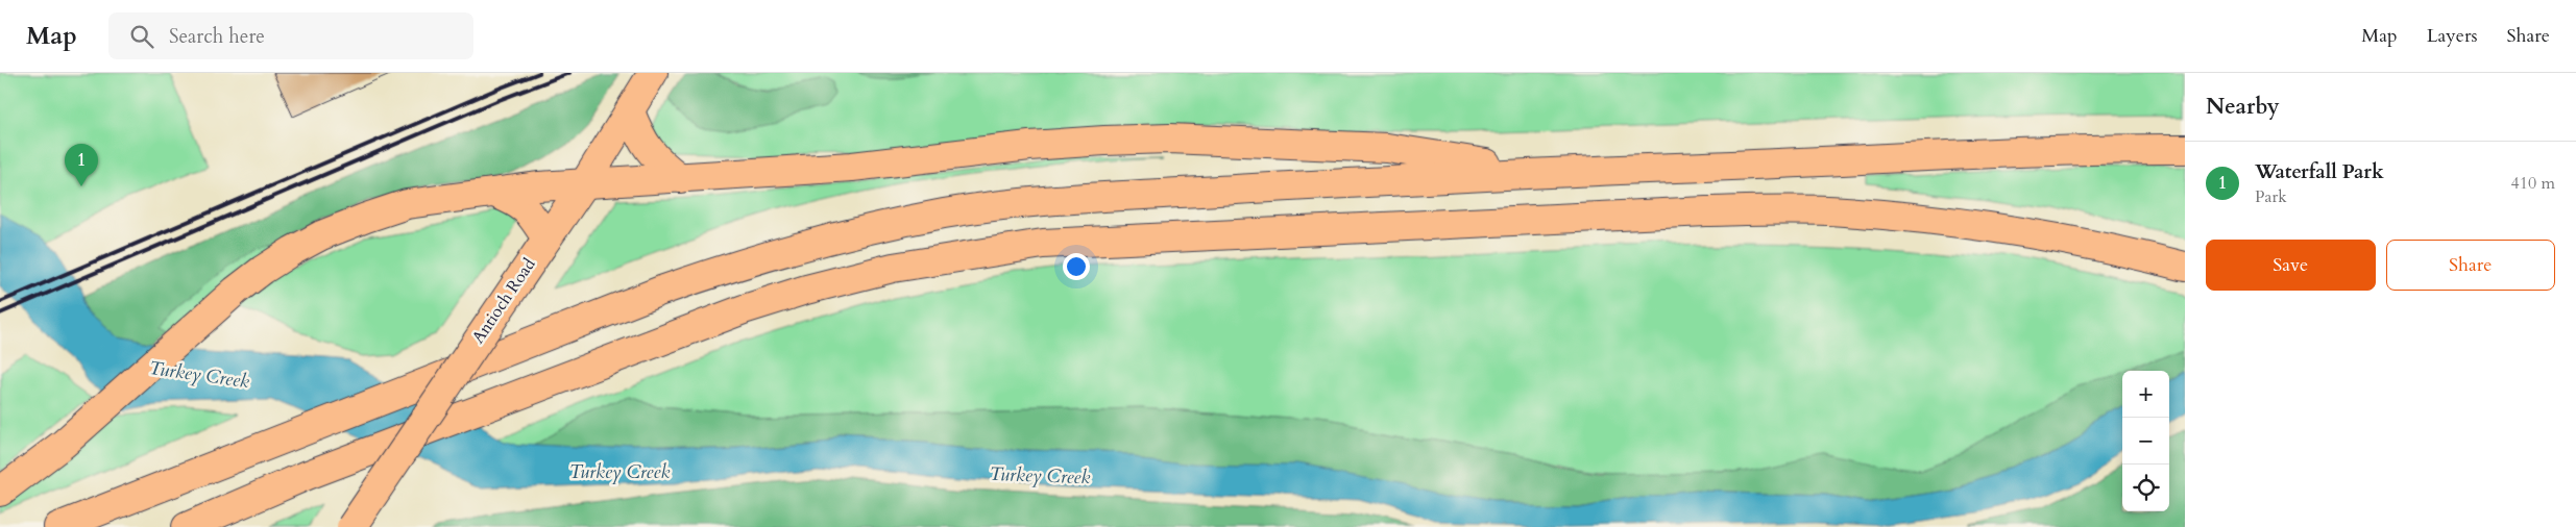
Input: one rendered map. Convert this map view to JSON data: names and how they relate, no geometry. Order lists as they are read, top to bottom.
{
  "streets": {
    "main road": ["Antioch Road"]
  },
  "water": ["Turkey Creek"],
  "page": {
    "header": "Map",
    "search": "Search here",
    "nav": ["Map", "Layers", "Share"],
    "heading": "Nearby",
    "list": [
      {
        "mark": "1",
        "name": "Waterfall Park",
        "note": "Park",
        "value": "410 m"
      }
    ],
    "pins": "1",
    "buttons": ["Save", "Share"],
    "map_buttons": ["+", "−"]
  }
}
